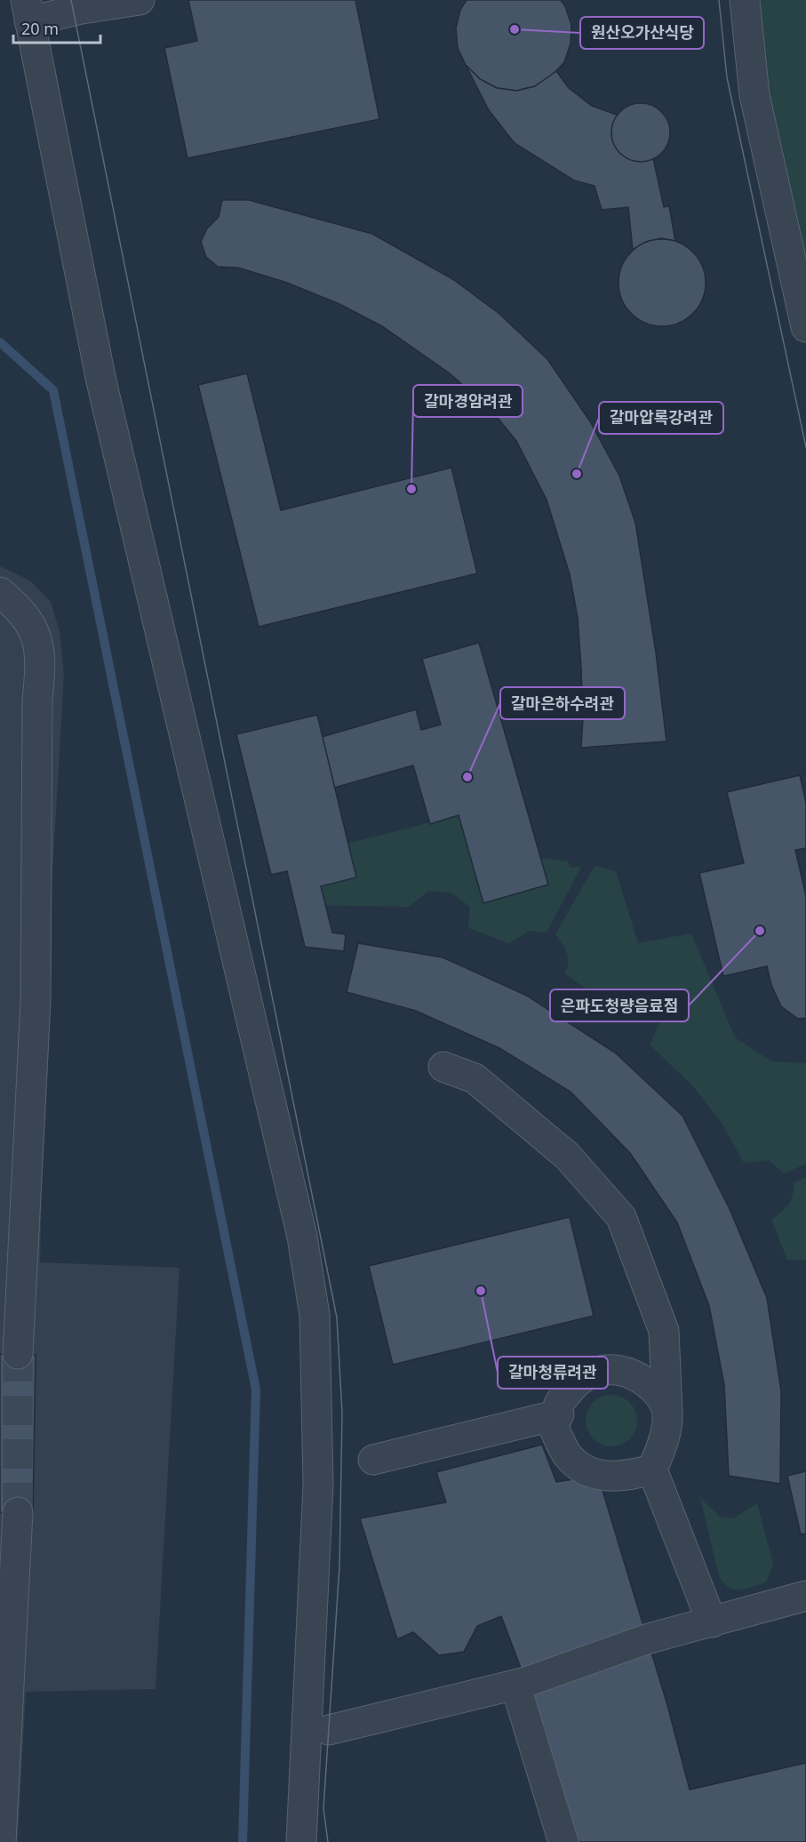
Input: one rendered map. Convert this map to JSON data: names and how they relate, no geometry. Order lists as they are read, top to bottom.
{
  "places": [
    "원산오가산식당",
    "갈마압록강려관",
    "갈마경암려관",
    "갈마은하수려관",
    "은파도청량음료점",
    "갈마청류려관"
  ],
  "scale_bar": "20 m"
}
